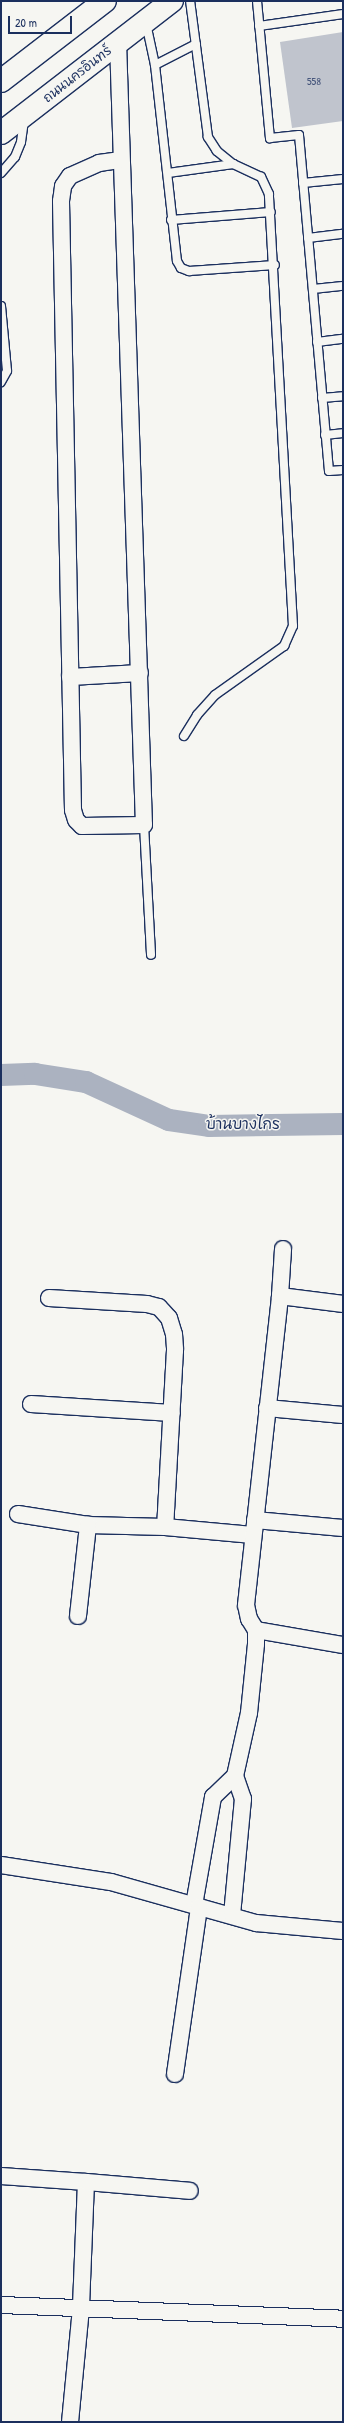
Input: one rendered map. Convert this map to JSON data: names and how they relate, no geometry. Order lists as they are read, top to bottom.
{
  "streets": {
    "main road": ["ถนนนครอินทร์"]
  },
  "districts": ["บ้านบางไกร"],
  "house_numbers": ["558"],
  "scale_bar": "20 m"
}
